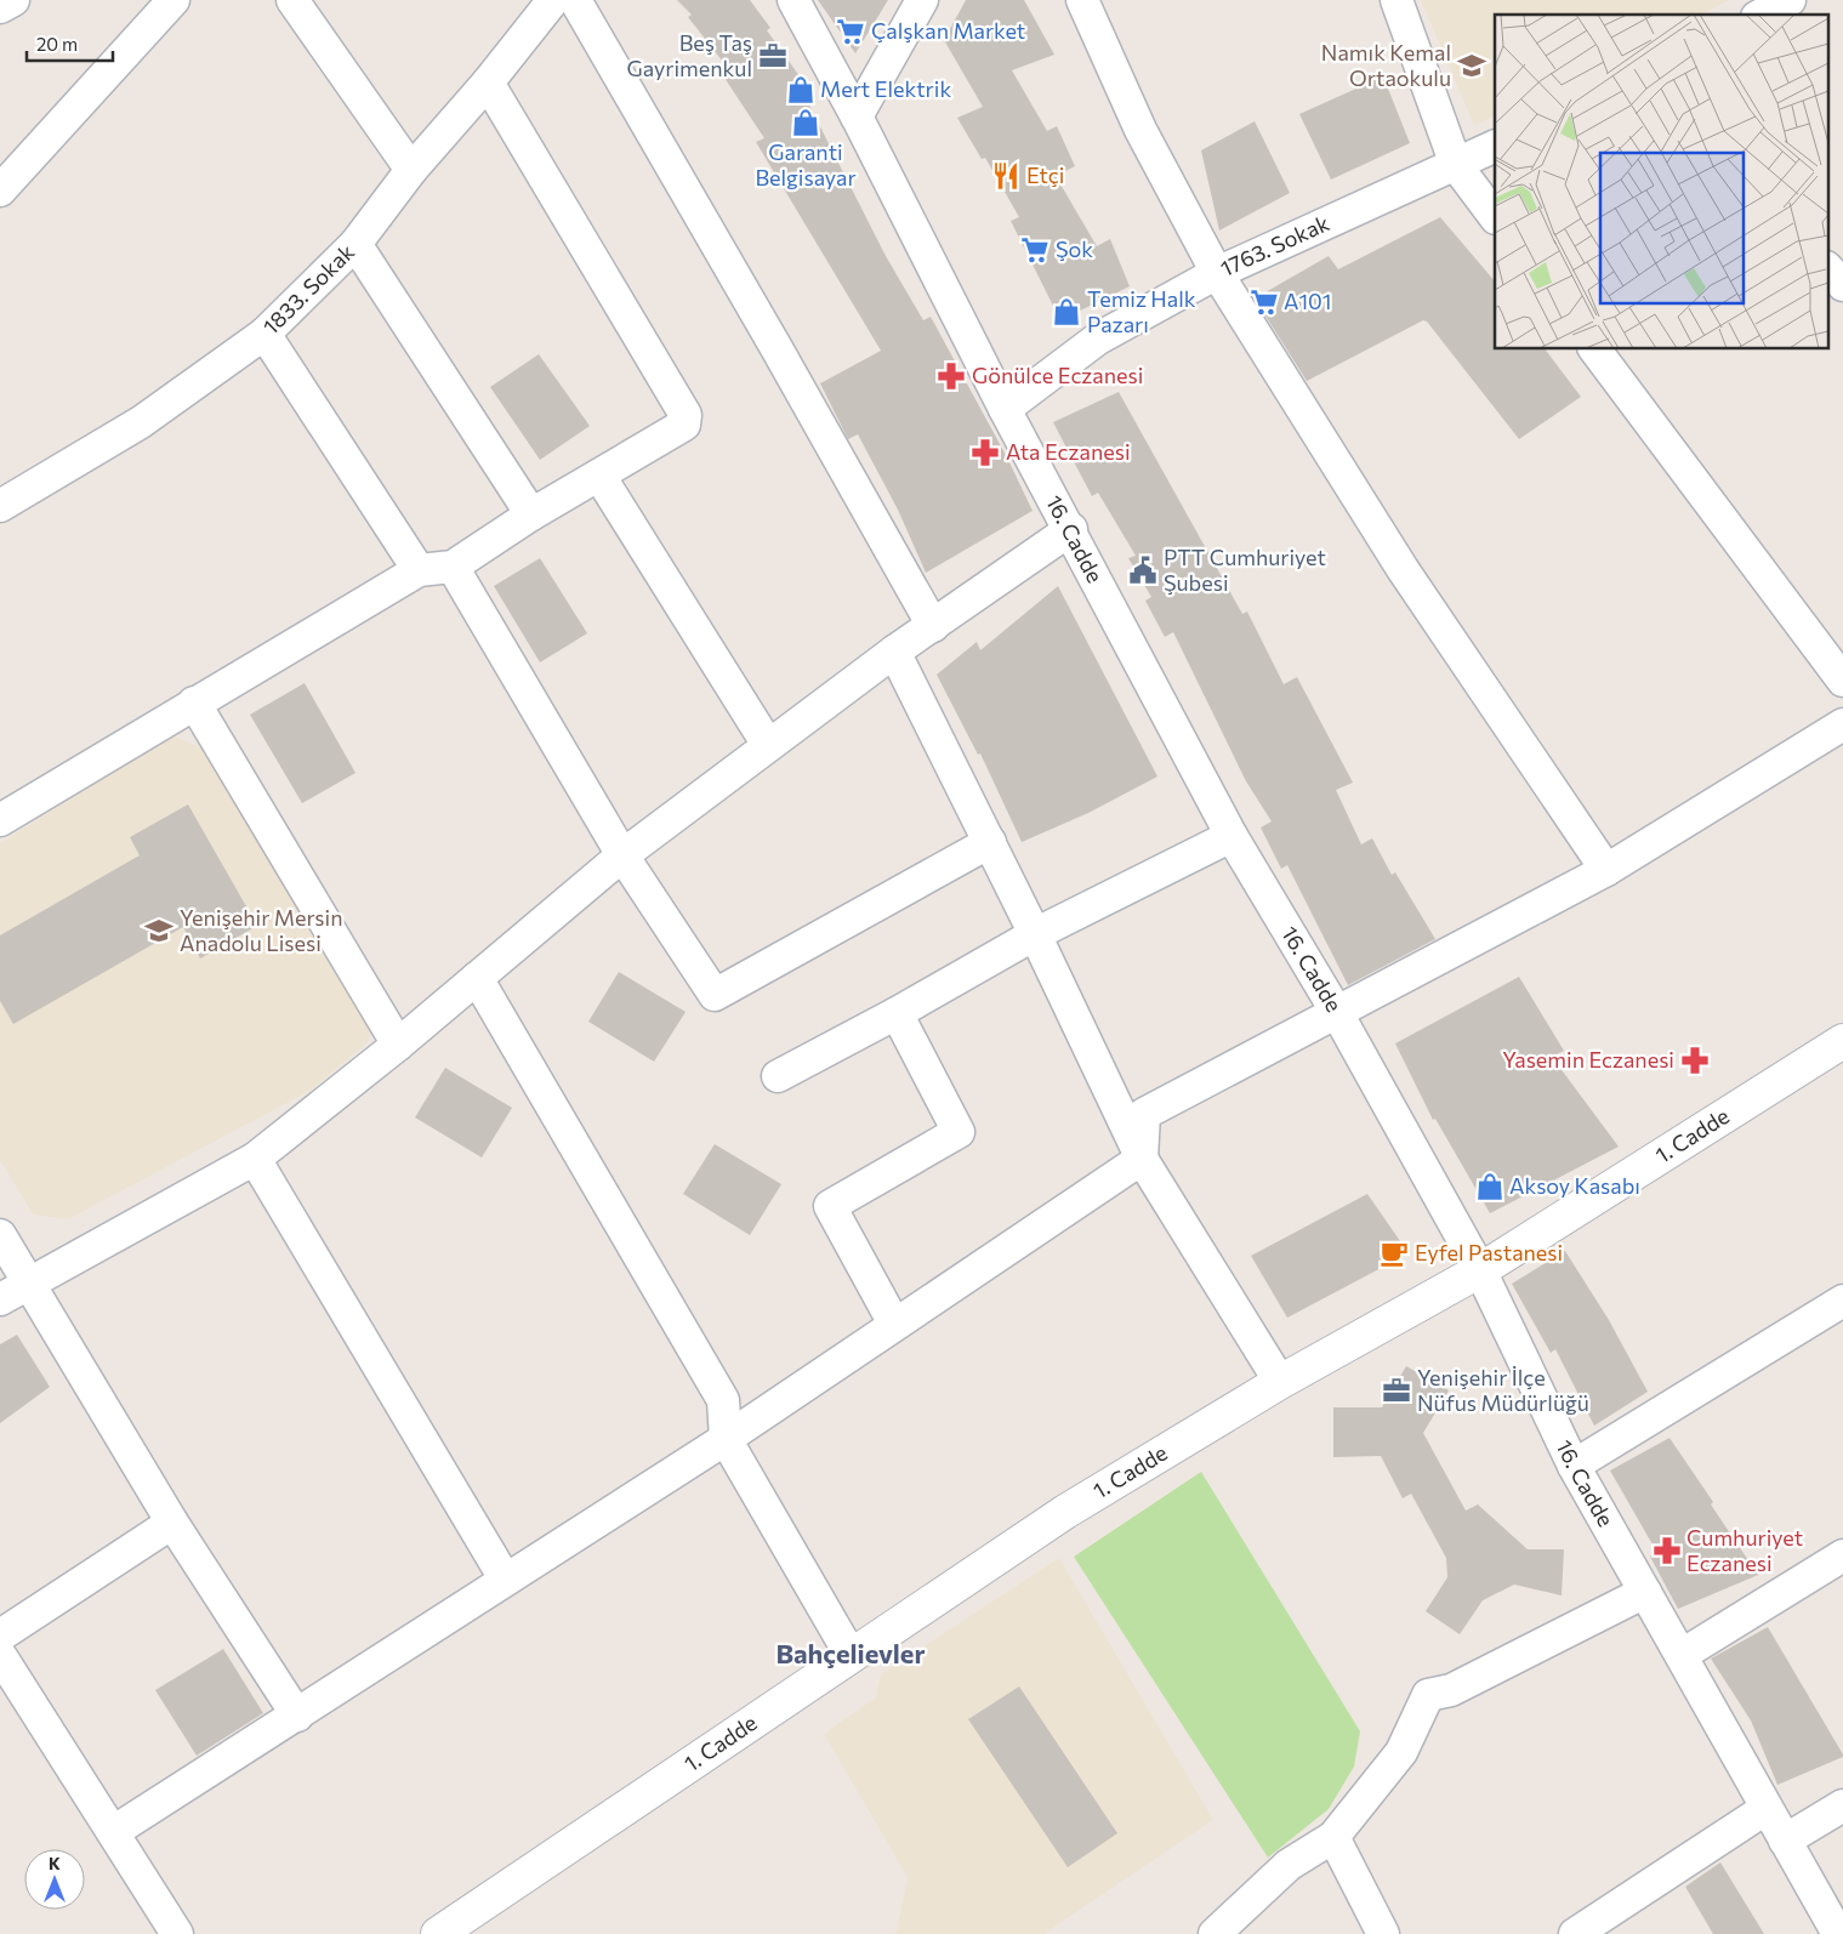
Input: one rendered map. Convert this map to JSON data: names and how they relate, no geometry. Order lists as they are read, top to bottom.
{
  "streets": {
    "street": [
      "1763. Sokak",
      "1833. Sokak",
      "16. Cadde",
      "1. Cadde"
    ]
  },
  "crossings": [
    ["1763. Sokak", "16. Cadde"],
    ["16. Cadde", "1. Cadde"]
  ],
  "districts": ["Bahçelievler"],
  "places": {
    "supermarket": ["Çalşkan Market", "Şok", "A101"],
    "office": ["Beş Taş Gayrimenkul", "Yenişehir İlçe Nüfus Müdürlüğü"],
    "school or university": ["Namık Kemal Ortaokulu", "Yenişehir Mersin Anadolu Lisesi"],
    "shop": [
      "Mert Elektrik",
      "Garanti Belgisayar",
      "Temiz Halk Pazarı",
      "Aksoy Kasabı"
    ],
    "restaurant": ["Etçi"],
    "pharmacy": [
      "Gönülce Eczanesi",
      "Ata Eczanesi",
      "Yasemin Eczanesi",
      "Cumhuriyet Eczanesi"
    ],
    "public building": ["PTT Cumhuriyet Şubesi"],
    "cafe": ["Eyfel Pastanesi"]
  },
  "scale_bar": "20 m",
  "north": "top"
}
